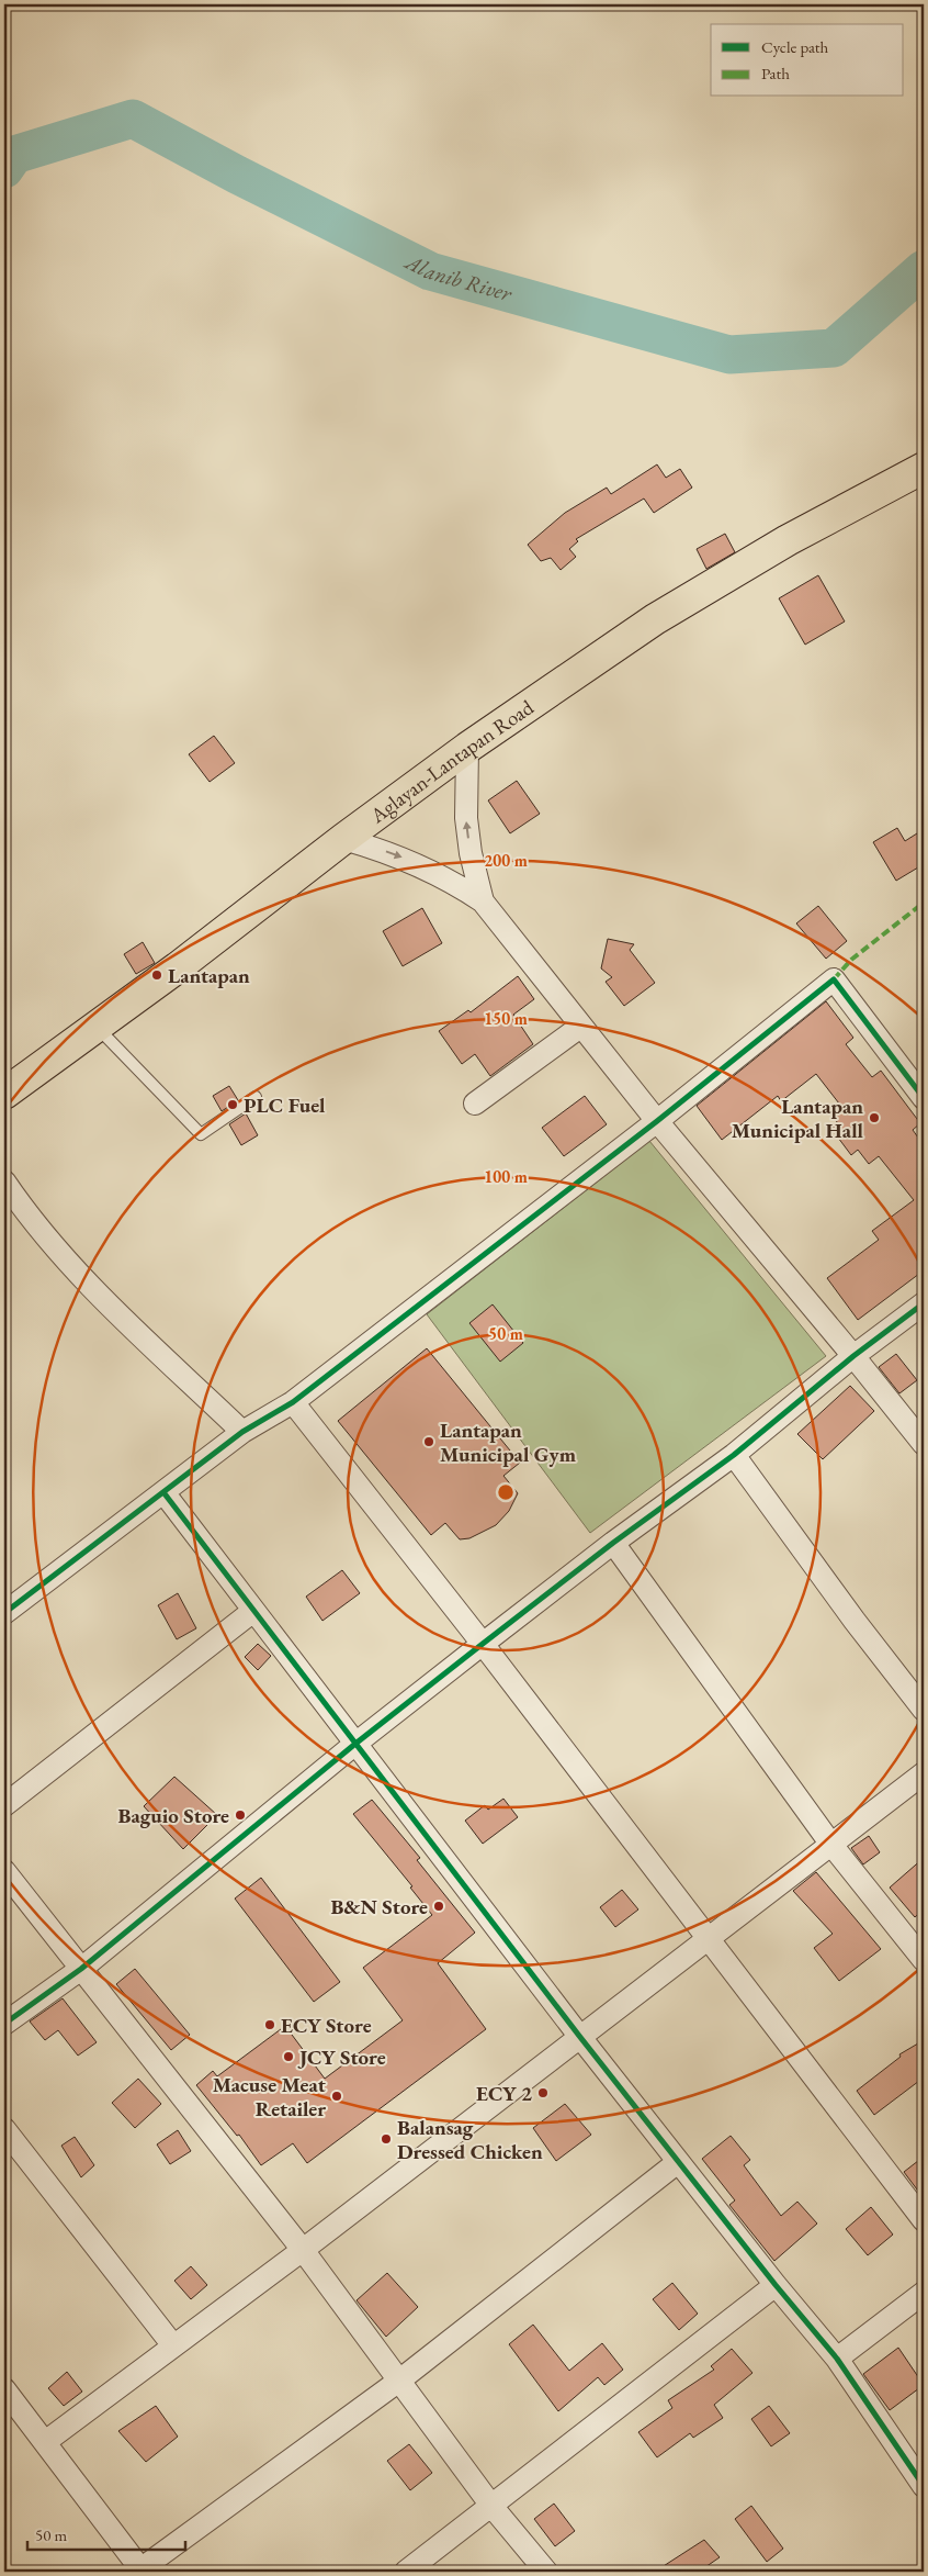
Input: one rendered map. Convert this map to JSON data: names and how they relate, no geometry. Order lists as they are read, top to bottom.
{
  "streets": {
    "main road": ["Aglayan-Lantapan Road"]
  },
  "water": ["Alanib River"],
  "places": [
    "Lantapan",
    "PLC Fuel",
    "Lantapan Municipal Hall",
    "Lantapan Municipal Gym",
    "Baguio Store",
    "B&N Store",
    "ECY Store",
    "JCY Store",
    "ECY 2",
    "Macuse Meat Retailer",
    "Balansag Dressed Chicken"
  ],
  "legend": ["Cycle path", "Path"],
  "scale_bar": "50 m",
  "rings": [
    "200 m",
    "150 m",
    "100 m",
    "50 m"
  ]
}
